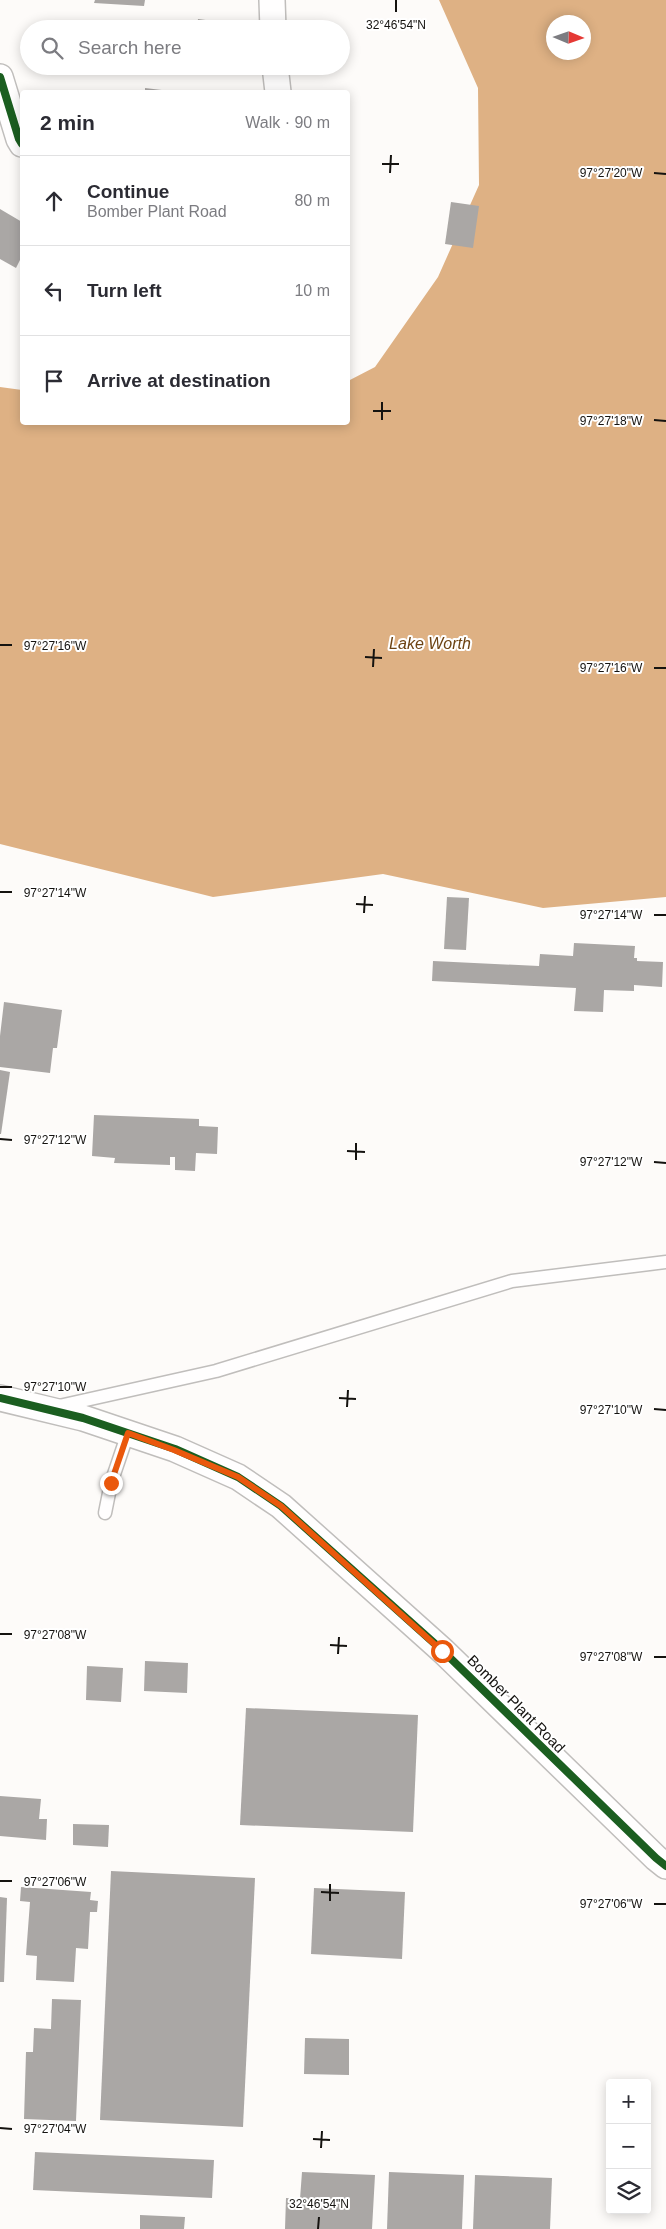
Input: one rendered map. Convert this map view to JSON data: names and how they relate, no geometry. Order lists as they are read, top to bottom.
{
  "streets": {
    "street": ["Bomber Plant Road"]
  },
  "water": ["Lake Worth"],
  "north": "right",
  "page": {
    "search": "Search here",
    "heading": ["2 min", "Walk · 90 m"],
    "list": [
      ["Continue", "Bomber Plant Road", "80 m"],
      ["Turn left", "10 m"],
      "Arrive at destination"
    ],
    "map_buttons": ["+", "−"]
  },
  "coordinates": [
    "32°46'54\"N",
    "97°27'20\"W",
    "97°27'18\"W",
    "97°27'16\"W",
    "97°27'14\"W",
    "97°27'12\"W",
    "97°27'10\"W",
    "97°27'08\"W",
    "97°27'06\"W",
    "97°27'04\"W"
  ]
}
